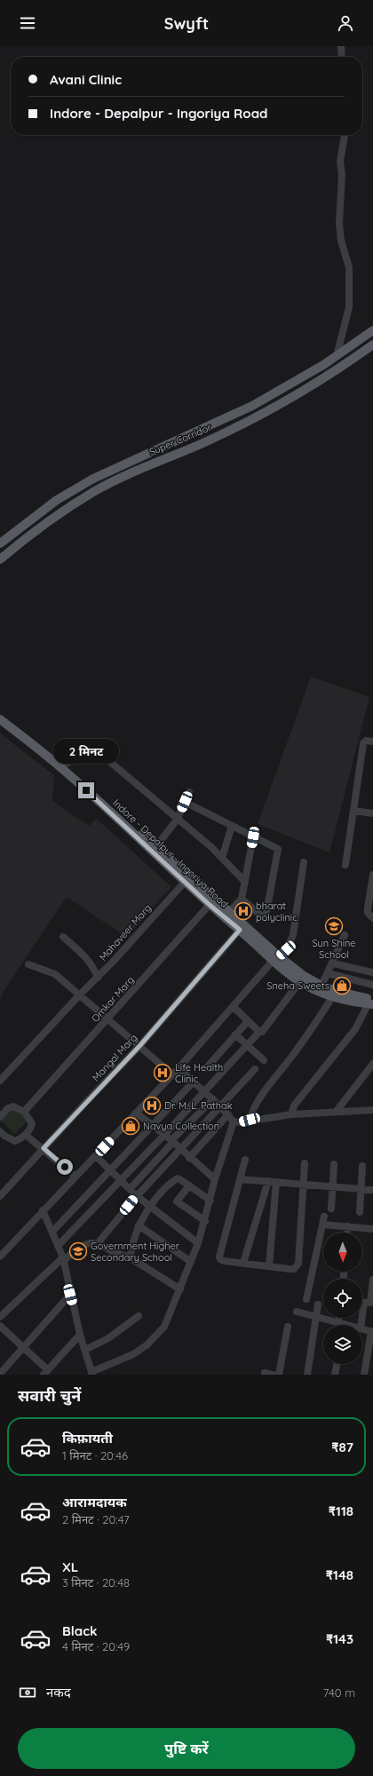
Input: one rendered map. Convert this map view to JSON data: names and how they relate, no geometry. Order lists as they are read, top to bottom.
{
  "streets": {
    "main road": ["Super Corridor", "Indore - Depalpur - Ingoriya Road"],
    "street": ["Mahaveer Marg", "Omkar Marg", "Mangal Marg"]
  },
  "crossings": [
    ["Indore - Depalpur - Ingoriya Road", "Mahaveer Marg"],
    ["Indore - Depalpur - Ingoriya Road", "Omkar Marg"],
    ["Indore - Depalpur - Ingoriya Road", "Mangal Marg"]
  ],
  "places": {
    "hospital": ["bharat polyclinic", "Life Health Clinic", "Dr. M. L. Pathak"],
    "school or university": ["Sun Shine School", "Government Higher Secondary School"],
    "shop": ["Sneha Sweets", "Navya Collection"]
  },
  "north": "bottom",
  "page": {
    "header": "Swyft",
    "banner": ["Avani Clinic", "Indore - Depalpur - Ingoriya Road"],
    "bubble": "2 मिनट",
    "heading": "सवारी चुनें",
    "list": [
      {
        "name": "किफ़ायती",
        "note": "1 मिनट · 20:46",
        "value": "₹87"
      },
      {
        "name": "आरामदायक",
        "note": "2 मिनट · 20:47",
        "value": "₹118"
      },
      {
        "name": "XL",
        "note": "3 मिनट · 20:48",
        "value": "₹148"
      },
      {
        "name": "Black",
        "note": "4 मिनट · 20:49",
        "value": "₹143"
      }
    ],
    "pay": ["नकद", "740 m"],
    "buttons": "पुष्टि करें"
  }
}
